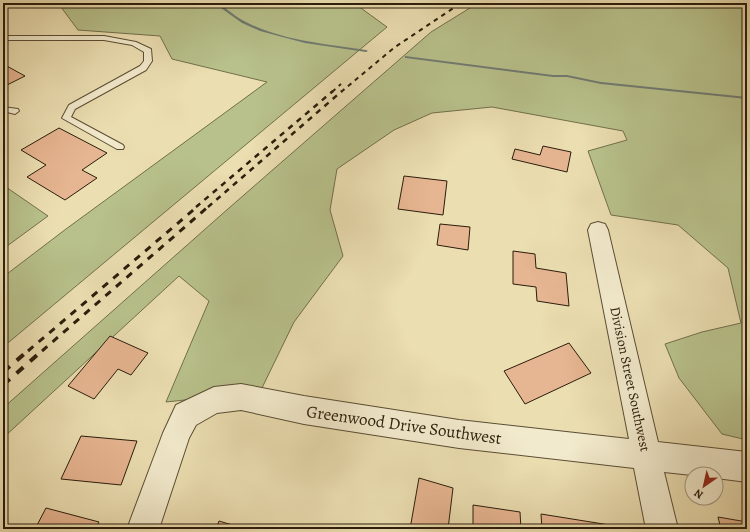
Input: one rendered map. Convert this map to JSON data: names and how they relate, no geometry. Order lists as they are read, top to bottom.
{
  "streets": {
    "street": ["Division Street Southwest", "Greenwood Drive Southwest"]
  },
  "crossings": [
    ["Division Street Southwest", "Greenwood Drive Southwest"]
  ],
  "north": "bottom left"
}
